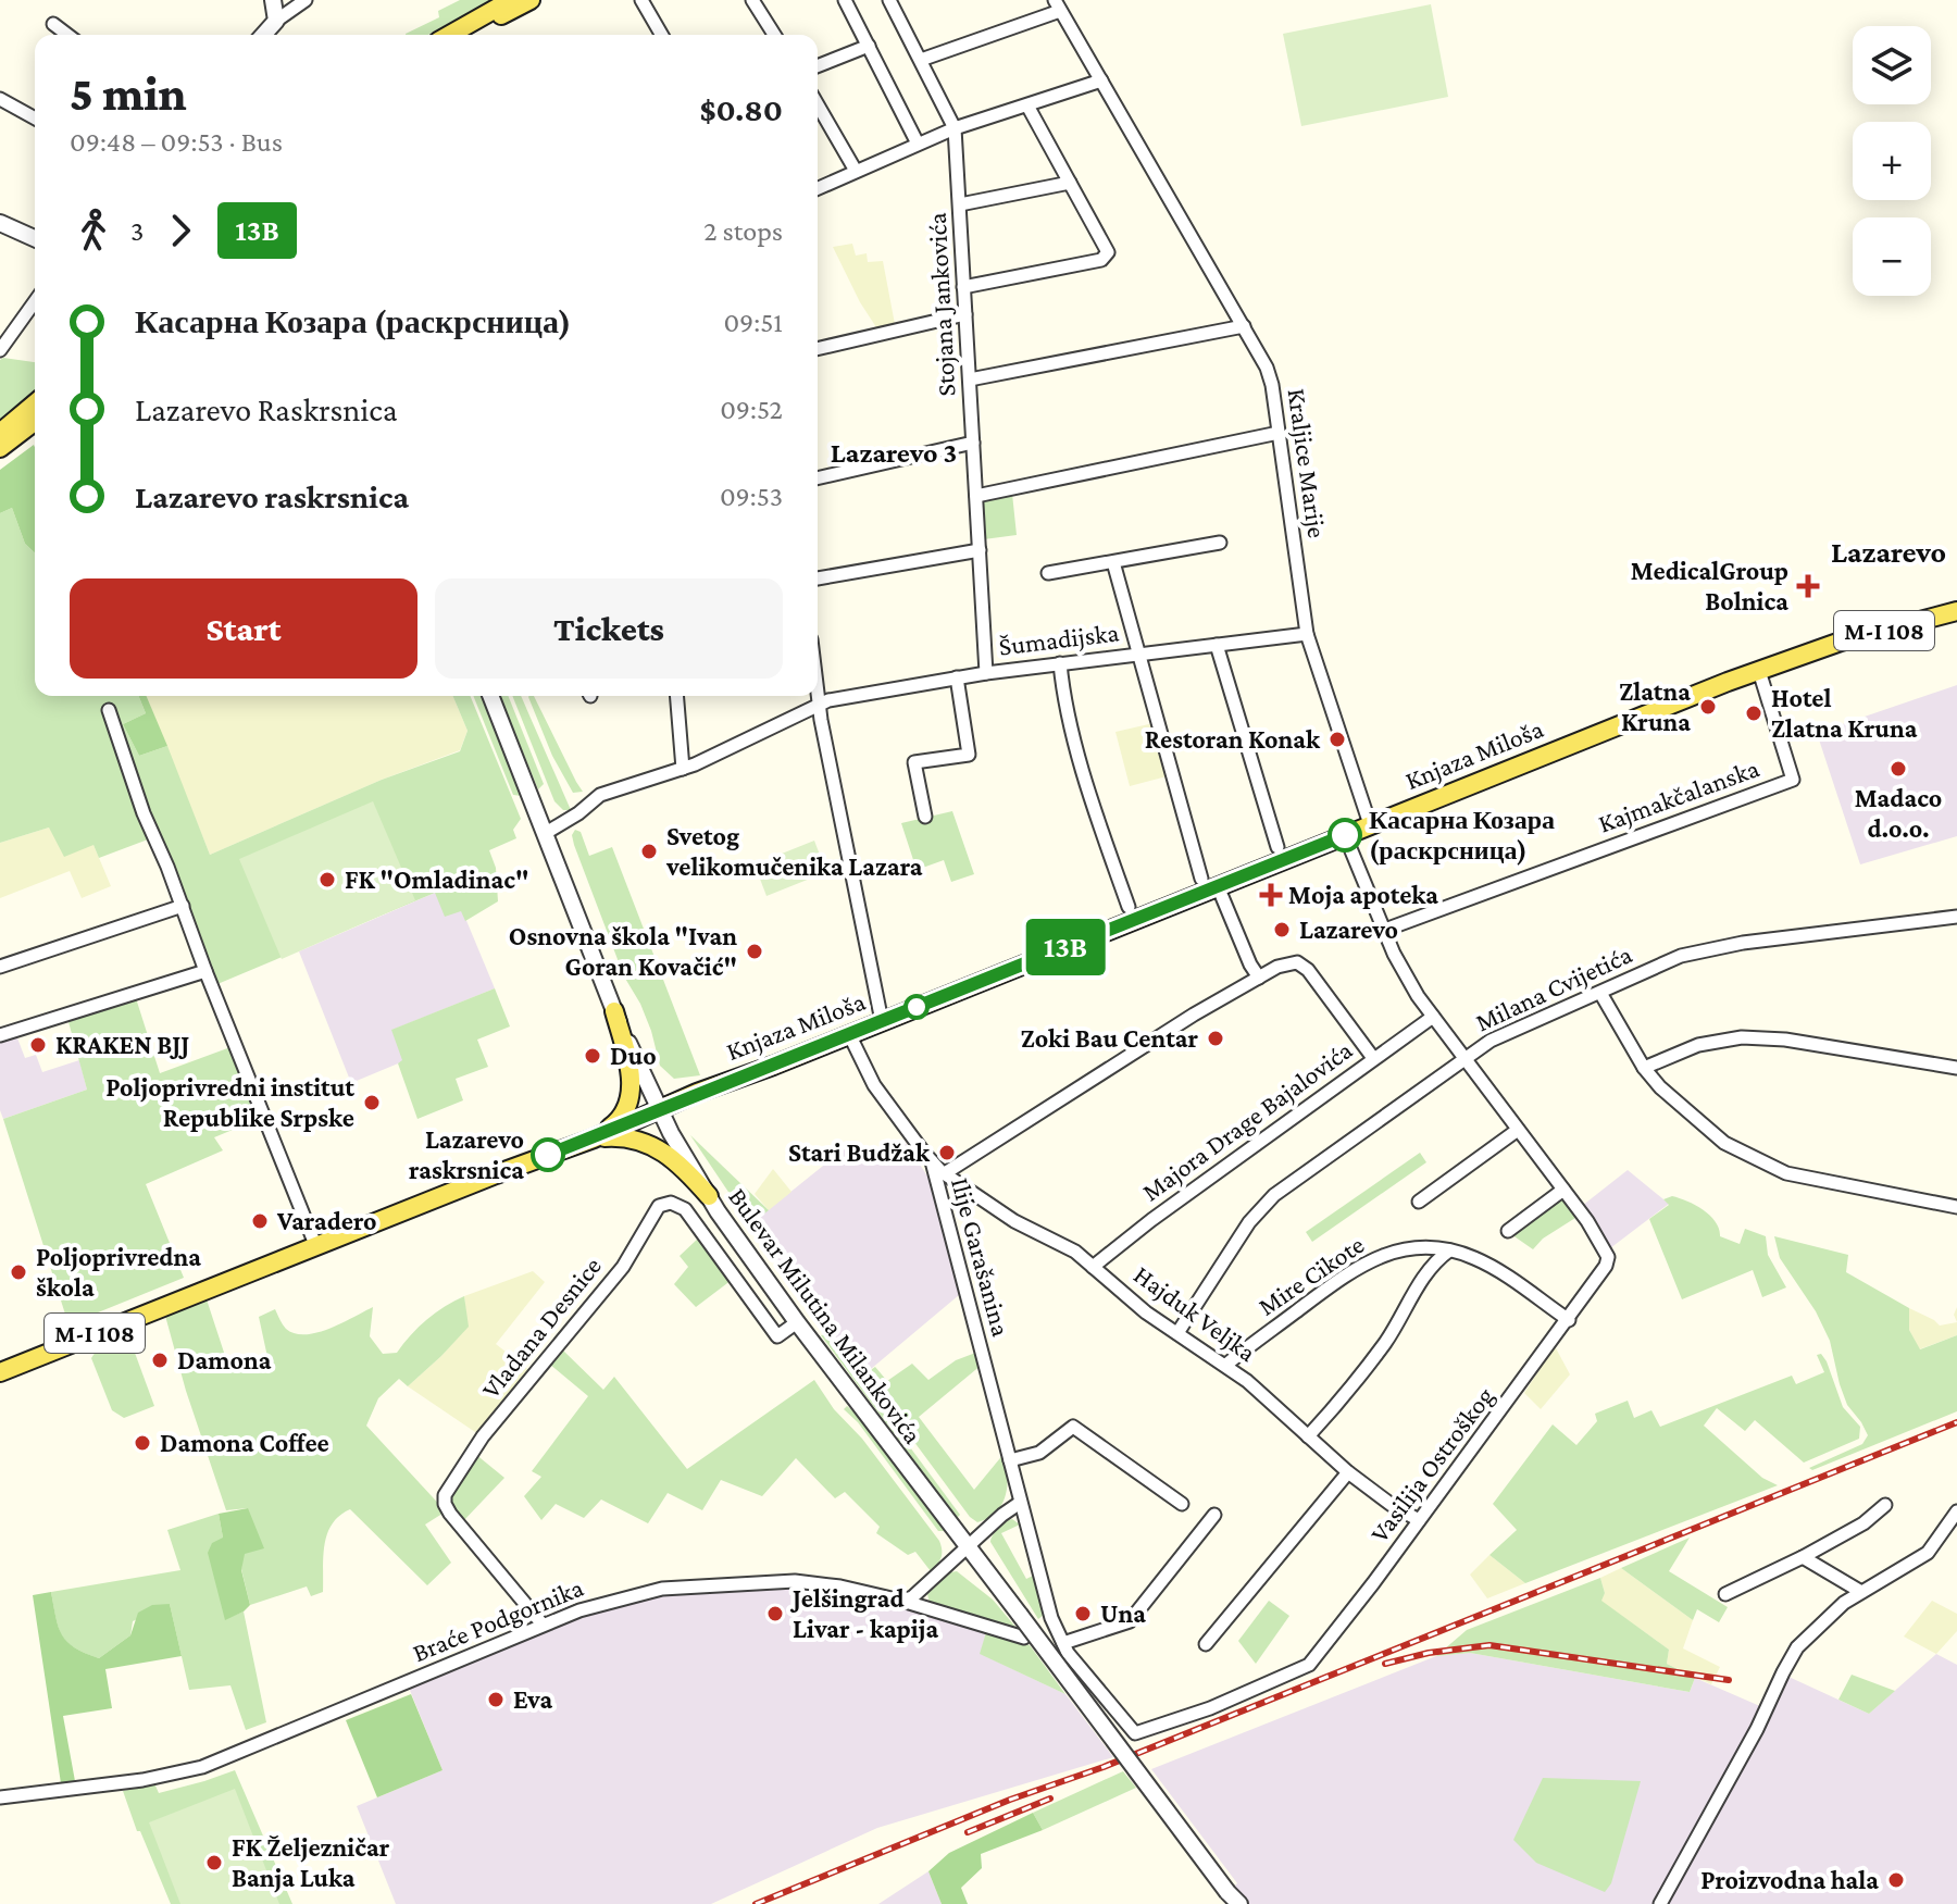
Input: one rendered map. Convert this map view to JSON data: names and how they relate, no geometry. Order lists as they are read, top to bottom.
{
  "streets": {
    "main road": ["M-I 108", "Knjaza Miloša"],
    "street": [
      "Stojana Jankovića",
      "Kraljice Marije",
      "Šumadijska",
      "Kajmakčalanska",
      "Milana Cvijetića",
      "Majora Drage Bajalovića",
      "Ilije Garašanina",
      "Mire Cikote",
      "Hajduk Veljka",
      "Bulevar Milutina Milankovića",
      "Vladana Desnice",
      "Vasilija Ostroškog",
      "Braće Podgornika"
    ]
  },
  "crossings": [
    ["Stojana Jankovića", "Šumadijska"],
    ["Kraljice Marije", "Šumadijska"],
    ["Kraljice Marije", "Knjaza Miloša"],
    ["Šumadijska", "Bulevar Milutina Milankovića"],
    ["Knjaza Miloša", "Kajmakčalanska"],
    ["Knjaza Miloša", "Ilije Garašanina"],
    ["Knjaza Miloša", "Bulevar Milutina Milankovića"],
    ["Knjaza Miloša", "Vasilija Ostroškog"],
    ["Kajmakčalanska", "Vasilija Ostroškog"],
    ["Milana Cvijetića", "Hajduk Veljka"],
    ["Milana Cvijetića", "Vasilija Ostroškog"],
    ["Majora Drage Bajalovića", "Hajduk Veljka"],
    ["Majora Drage Bajalovića", "Vasilija Ostroškog"],
    ["Ilije Garašanina", "Hajduk Veljka"],
    ["Ilije Garašanina", "Vasilija Ostroškog"],
    ["Mire Cikote", "Hajduk Veljka"],
    ["Mire Cikote", "Vasilija Ostroškog"],
    ["Hajduk Veljka", "Vasilija Ostroškog"],
    ["Bulevar Milutina Milankovića", "Vladana Desnice"],
    ["Vladana Desnice", "Braće Podgornika"]
  ],
  "districts": ["Lazarevo 3", "Lazarevo"],
  "places": {
    "health": ["MedicalGroup Bolnica", "Moja apoteka"],
    "other": [
      "Zlatna Kruna",
      "Hotel Zlatna Kruna",
      "Restoran Konak",
      "Madaco d.o.o.",
      "Касарна Козара (раскрсница)",
      "Svetog velikomučenika Lazara",
      "FK \"Omladinac\"",
      "Lazarevo",
      "Osnovna škola \"Ivan Goran Kovačić\"",
      "Zoki Bau Centar",
      "KRAKEN BJJ",
      "Duo",
      "Poljoprivredni institut Republike Srpske",
      "Stari Budžak",
      "Lazarevo raskrsnica",
      "Varadero",
      "Poljoprivredna škola",
      "Damona",
      "Damona Coffee",
      "Jelšingrad Livar - kapija",
      "Una",
      "Eva",
      "FK Željezničar Banja Luka",
      "Proizvodna hala"
    ]
  },
  "lines": ["bus line 13B"],
  "page": {
    "on_map": "13B",
    "map_buttons": ["+", "−"],
    "heading": ["5 min", "09:48 – 09:53 · Bus", "$0.80"],
    "legs": ["3", "13B", "2 stops"],
    "list": [
      {
        "name": "Касарна Козара (раскрсница)",
        "value": "09:51"
      },
      {
        "name": "Lazarevo Raskrsnica",
        "value": "09:52"
      },
      {
        "name": "Lazarevo raskrsnica",
        "value": "09:53"
      }
    ],
    "buttons": ["Start", "Tickets"]
  }
}
